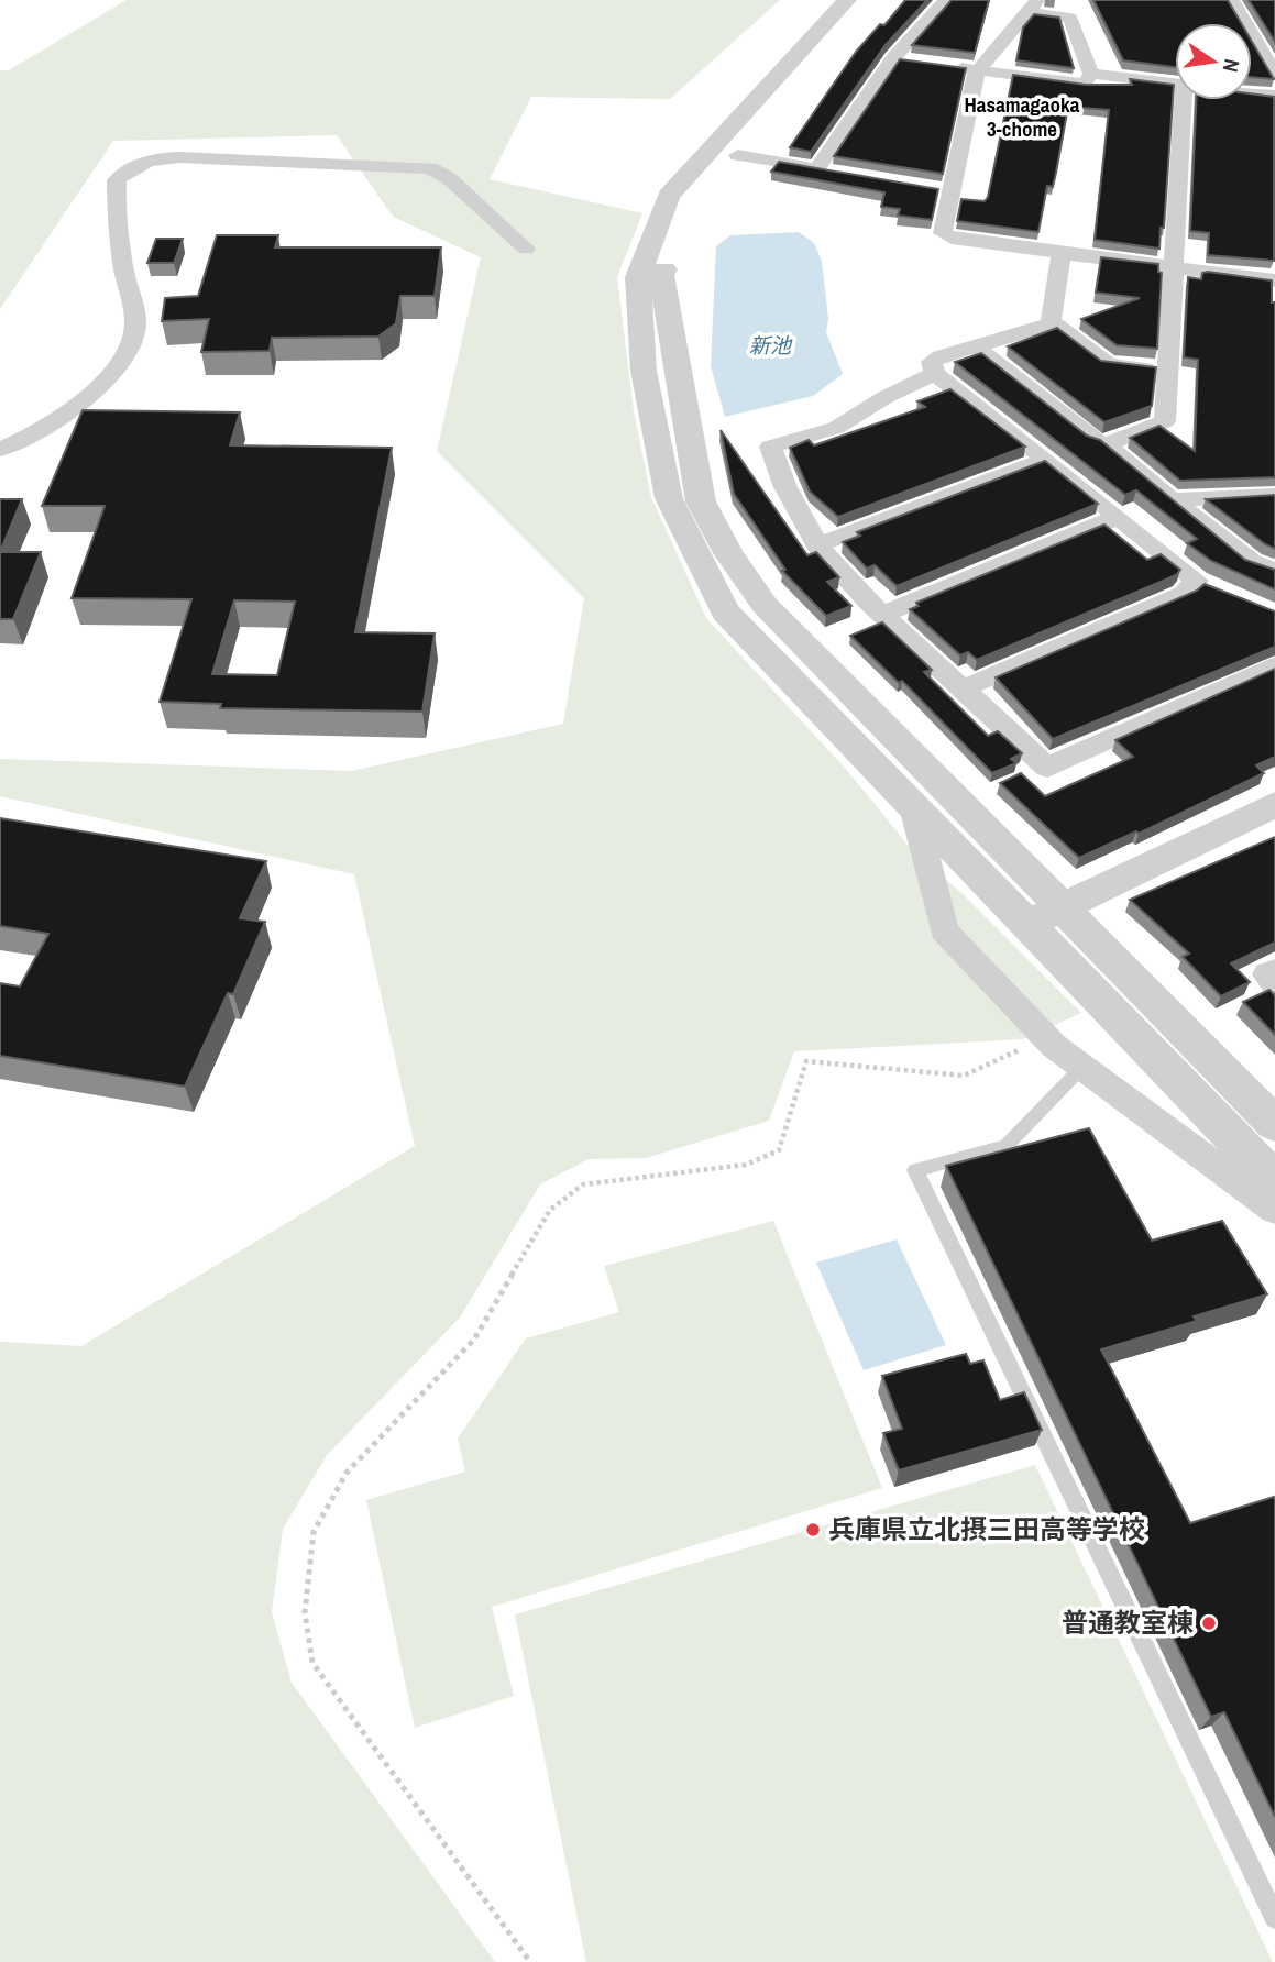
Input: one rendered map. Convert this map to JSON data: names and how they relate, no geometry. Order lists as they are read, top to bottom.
{
  "districts": ["Hasamagaoka 3-chome"],
  "water": ["新池"],
  "places": ["兵庫県立北摂三田高等学校", "普通教室棟"],
  "north": "right"
}
